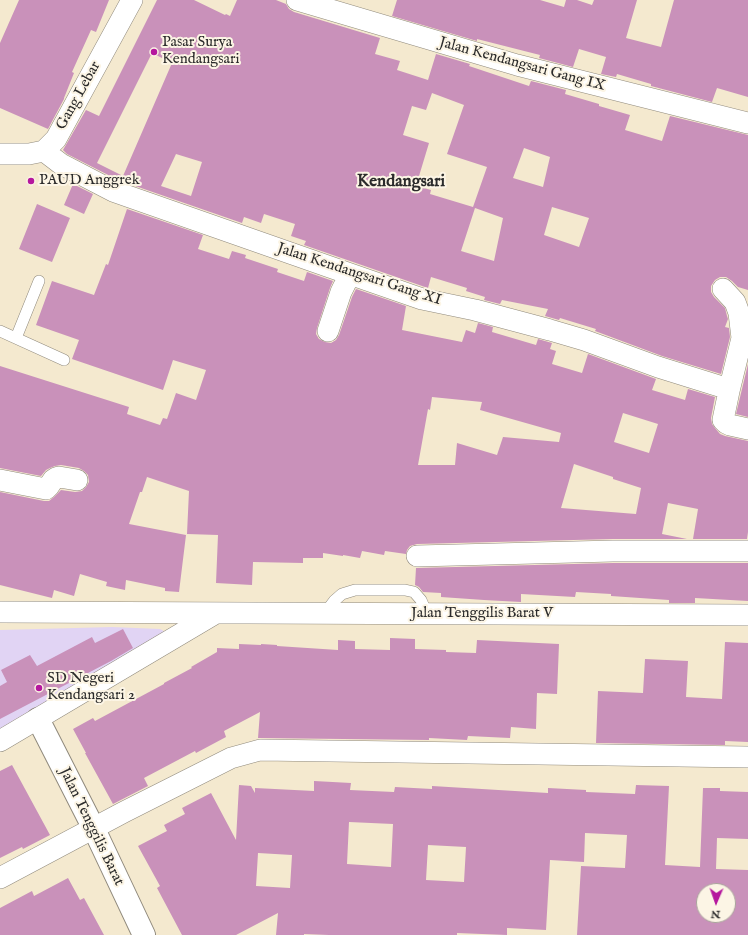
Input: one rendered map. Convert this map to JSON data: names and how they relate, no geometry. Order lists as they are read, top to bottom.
{
  "streets": {
    "street": [
      "Jalan Kendangsari Gang IX",
      "Gang Lebar",
      "Jalan Kendangsari Gang XI",
      "Jalan Tenggilis Barat V",
      "Jalan Tenggilis Barat"
    ]
  },
  "crossings": [
    ["Gang Lebar", "Jalan Kendangsari Gang XI"]
  ],
  "districts": ["Kendangsari"],
  "places": ["Pasar Surya Kendangsari", "PAUD Anggrek", "SD Negeri Kendangsari 2"],
  "north": "bottom"
}
